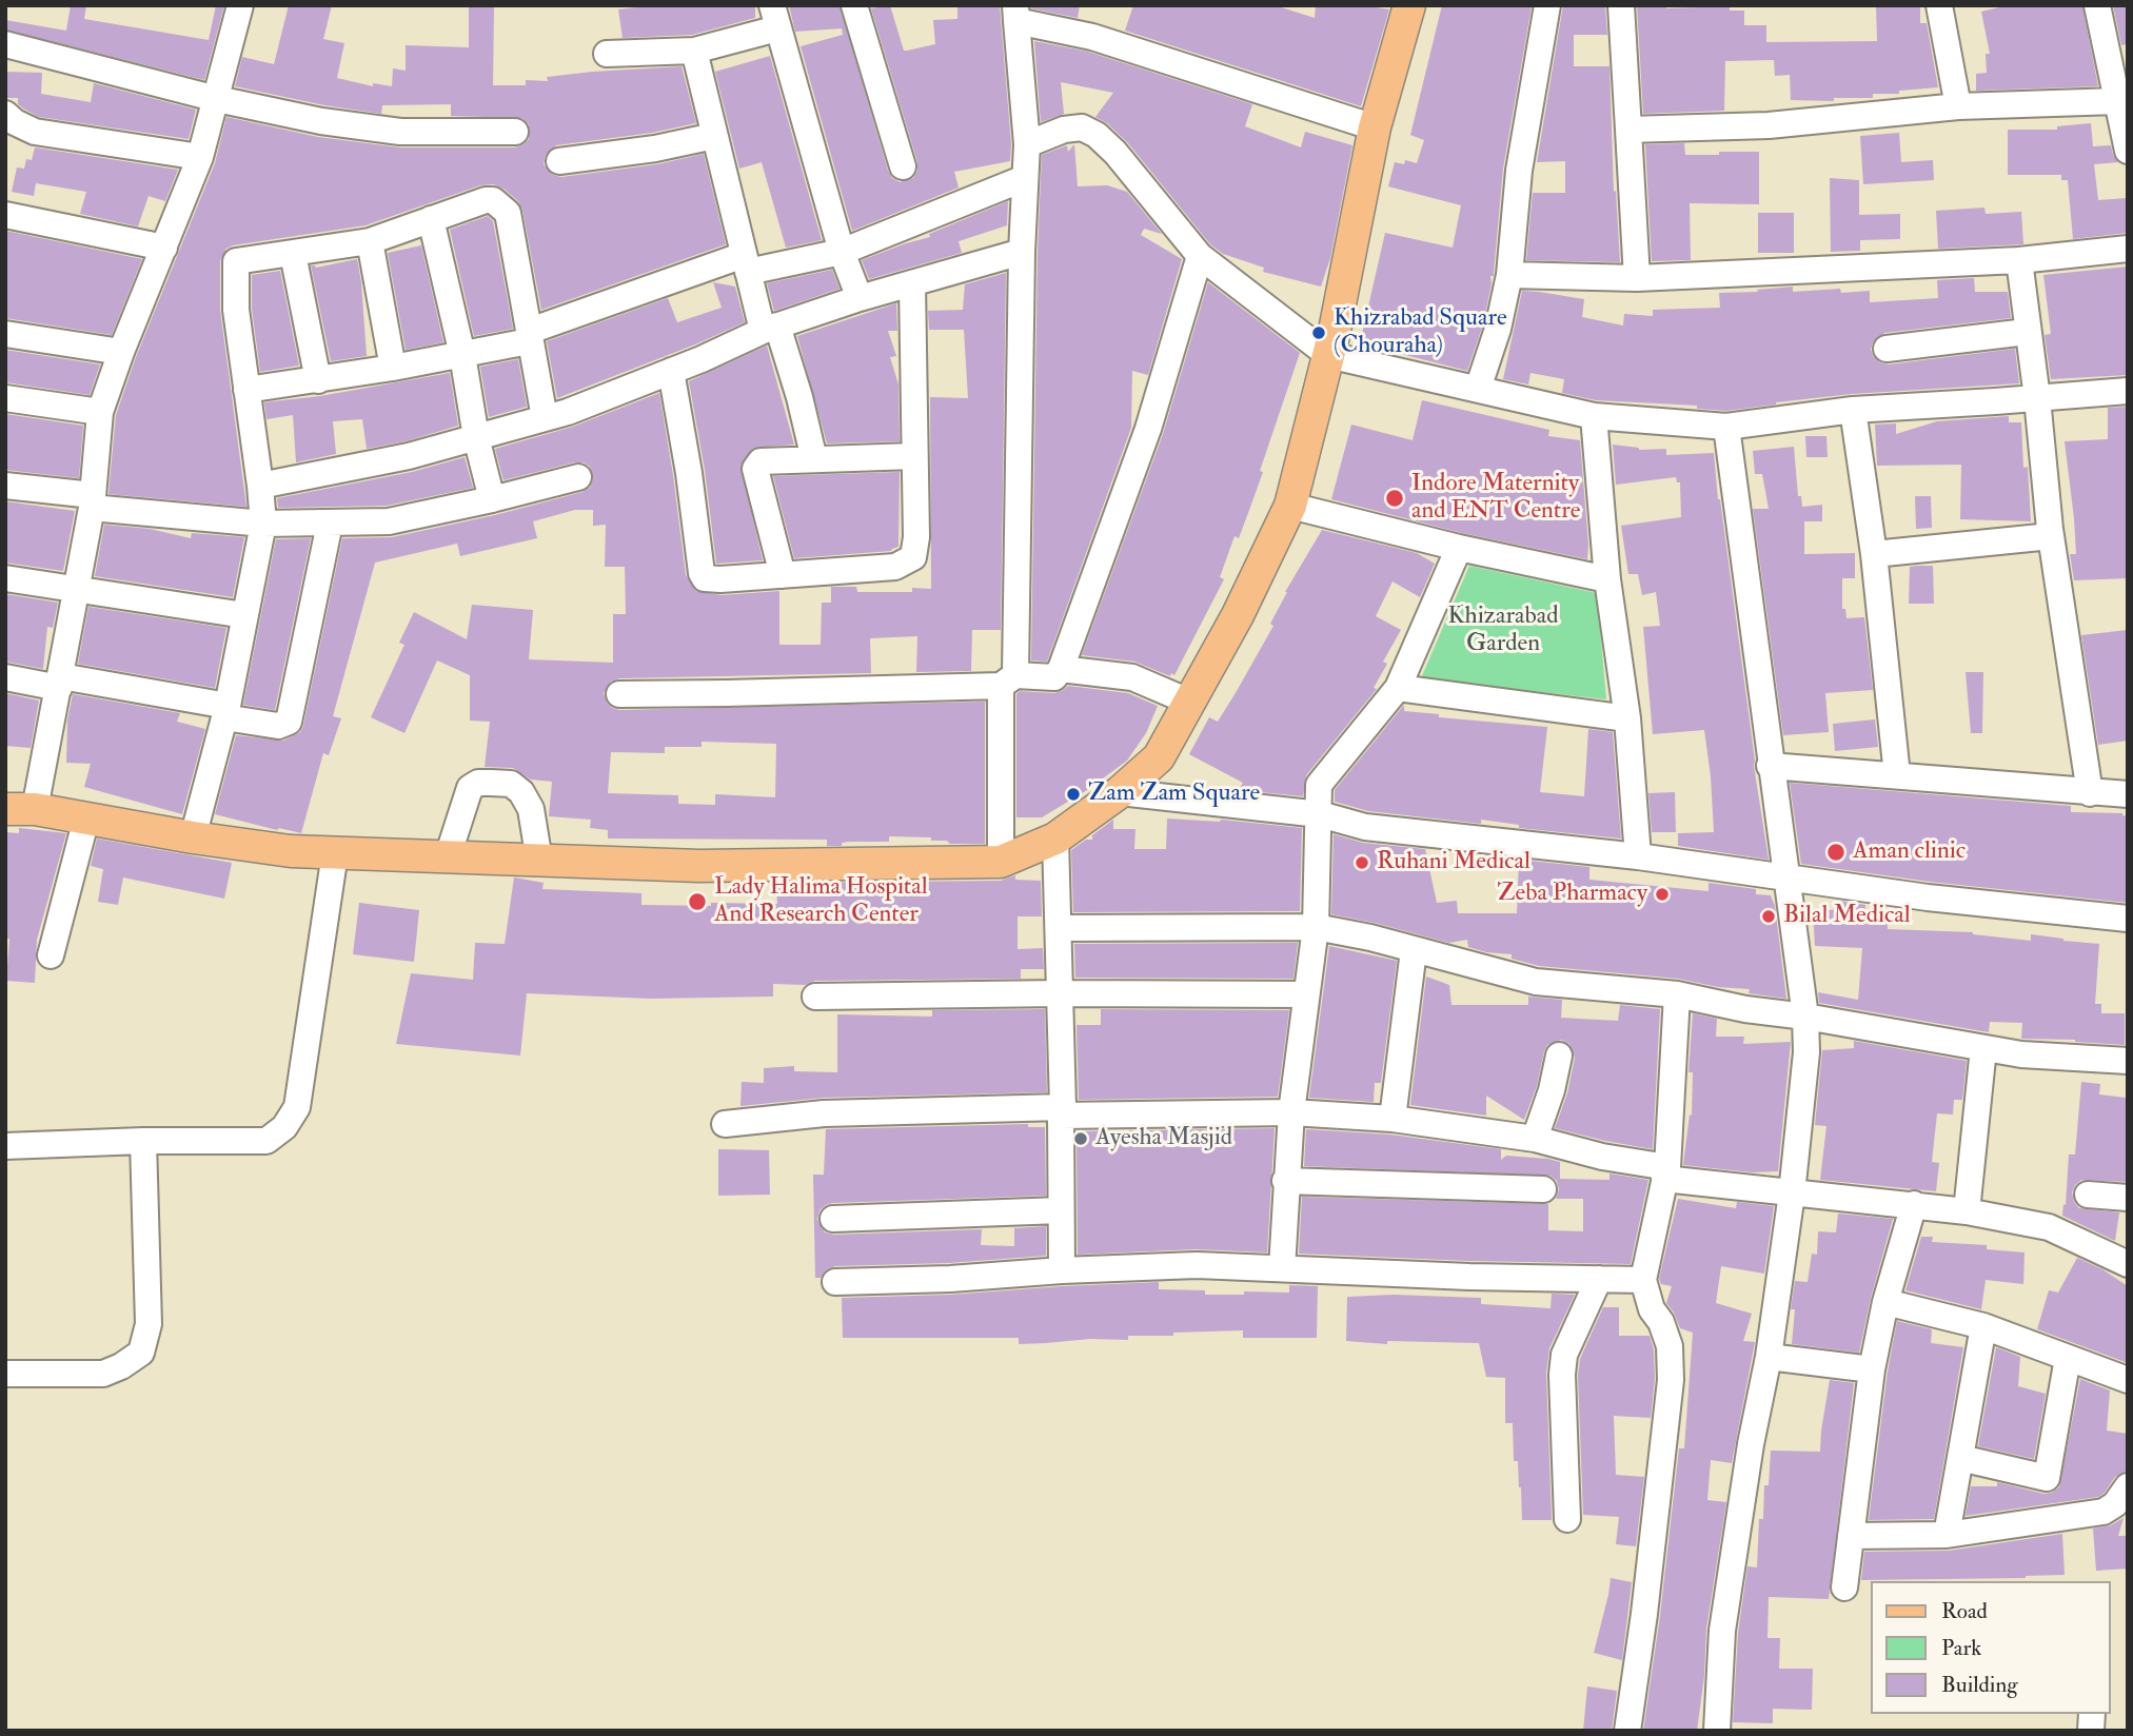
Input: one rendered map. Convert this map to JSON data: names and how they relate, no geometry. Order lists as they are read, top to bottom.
{
  "parks": ["Khizarabad Garden"],
  "places": [
    "Khizrabad Square (Chouraha)",
    "Indore Maternity and ENT Centre",
    "Zam Zam Square",
    "Aman clinic",
    "Ruhani Medical",
    "Zeba Pharmacy",
    "Lady Halima Hospital And Research Center",
    "Bilal Medical",
    "Ayesha Masjid"
  ],
  "legend": ["Road", "Park", "Building"]
}
